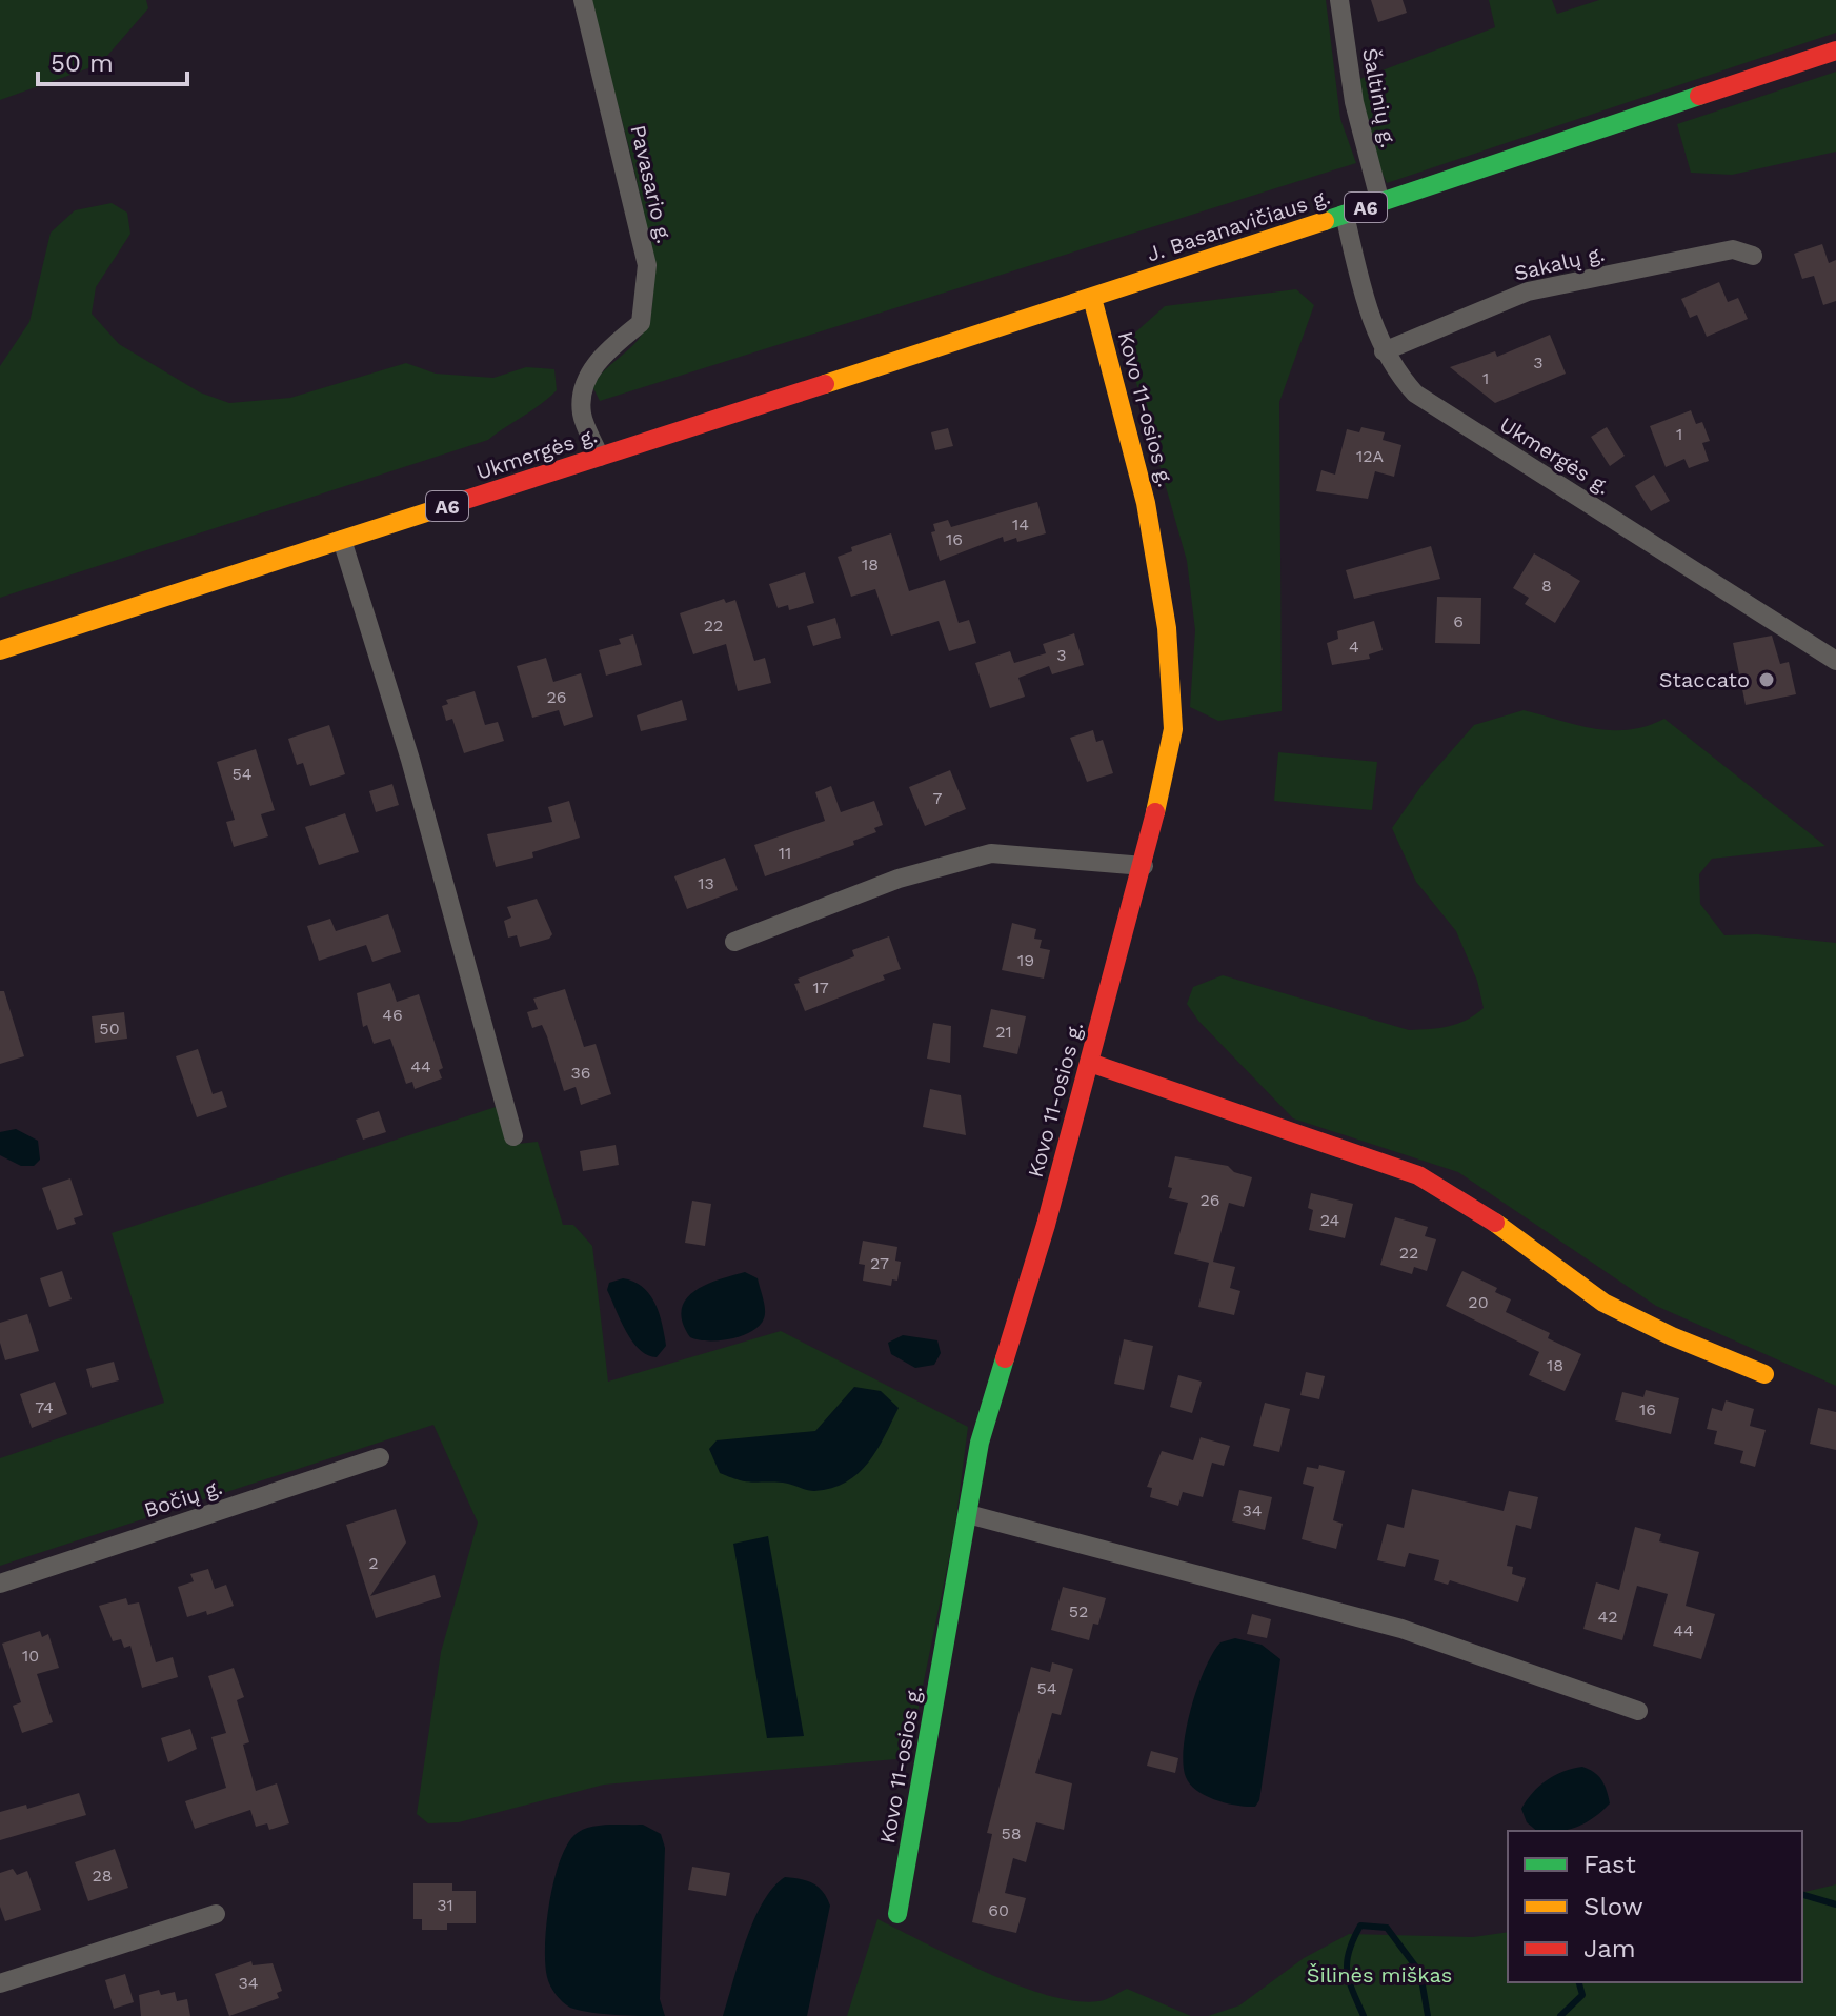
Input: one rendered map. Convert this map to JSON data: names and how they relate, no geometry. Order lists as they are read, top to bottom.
{
  "streets": {
    "main road": [
      "A6",
      "J. Basanavičiaus g.",
      "Kovo 11-osios g.",
      "Ukmergės g."
    ],
    "street": [
      "Šaltinių g.",
      "Pavasario g.",
      "Sakalų g.",
      "Bočių g."
    ]
  },
  "crossings": [
    ["Šaltinių g.", "J. Basanavičiaus g."],
    ["Pavasario g.", "Ukmergės g."],
    ["J. Basanavičiaus g.", "Kovo 11-osios g."],
    ["J. Basanavičiaus g.", "Ukmergės g."],
    ["Sakalų g.", "Ukmergės g."]
  ],
  "parks": ["Šilinės miškas"],
  "places": ["Staccato"],
  "house_numbers": [
    "3",
    "1",
    "1",
    "12A",
    "14",
    "16",
    "18",
    "8",
    "6",
    "22",
    "4",
    "3",
    "26",
    "54",
    "7",
    "11",
    "13",
    "19",
    "17",
    "46",
    "50",
    "21",
    "44",
    "36",
    "26",
    "24",
    "22",
    "27",
    "20",
    "18",
    "74",
    "16",
    "34",
    "2",
    "52",
    "42",
    "44",
    "10",
    "54",
    "58",
    "28",
    "31",
    "60",
    "34"
  ],
  "legend": ["Fast", "Slow", "Jam"],
  "scale_bar": "50 m"
}
